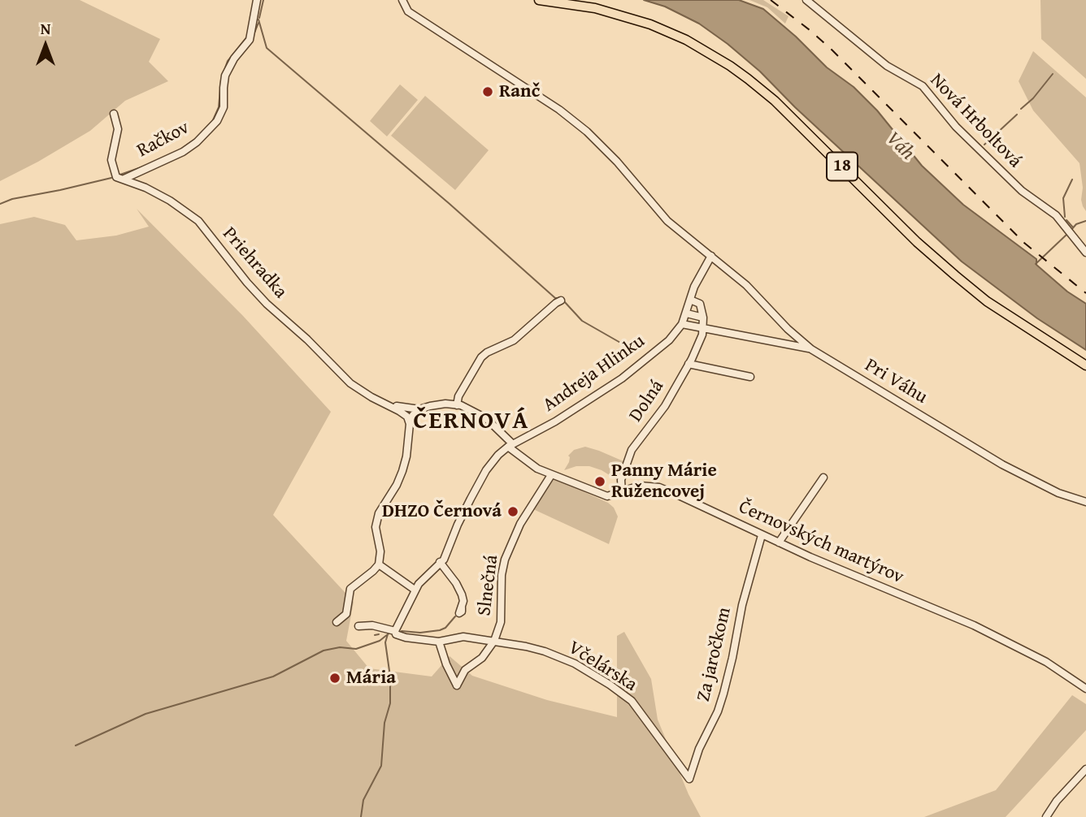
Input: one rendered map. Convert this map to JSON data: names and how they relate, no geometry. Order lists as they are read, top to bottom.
{
  "streets": {
    "main road": ["18"],
    "street": [
      "Nová Hrboltová",
      "Račkov",
      "Priehradka",
      "Andreja Hlinku",
      "Pri Váhu",
      "Dolná",
      "Černovských martýrov",
      "Slnečná",
      "Za jaročkom",
      "Včelárska"
    ]
  },
  "crossings": [
    ["Račkov", "Priehradka"],
    ["Andreja Hlinku", "Pri Váhu"],
    ["Andreja Hlinku", "Černovských martýrov"],
    ["Dolná", "Černovských martýrov"],
    ["Černovských martýrov", "Slnečná"],
    ["Černovských martýrov", "Za jaročkom"],
    ["Slnečná", "Včelárska"],
    ["Za jaročkom", "Včelárska"]
  ],
  "districts": ["ČERNOVÁ"],
  "water": ["Váh"],
  "places": [
    "Ranč",
    "Panny Márie Ružencovej",
    "DHZO Černová",
    "Mária"
  ],
  "north": "top"
}
